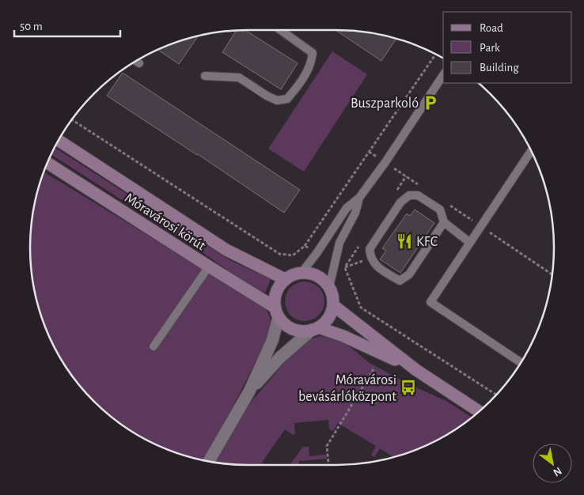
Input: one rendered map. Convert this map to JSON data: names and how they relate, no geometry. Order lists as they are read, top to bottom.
{
  "streets": {
    "main road": ["Móravárosi körút"]
  },
  "places": {
    "parking": ["Buszparkoló"],
    "restaurant": ["KFC"],
    "bus stop": ["Móravárosi bevásárlóközpont"]
  },
  "legend": ["Road", "Park", "Building"],
  "scale_bar": "50 m",
  "north": "bottom right"
}
